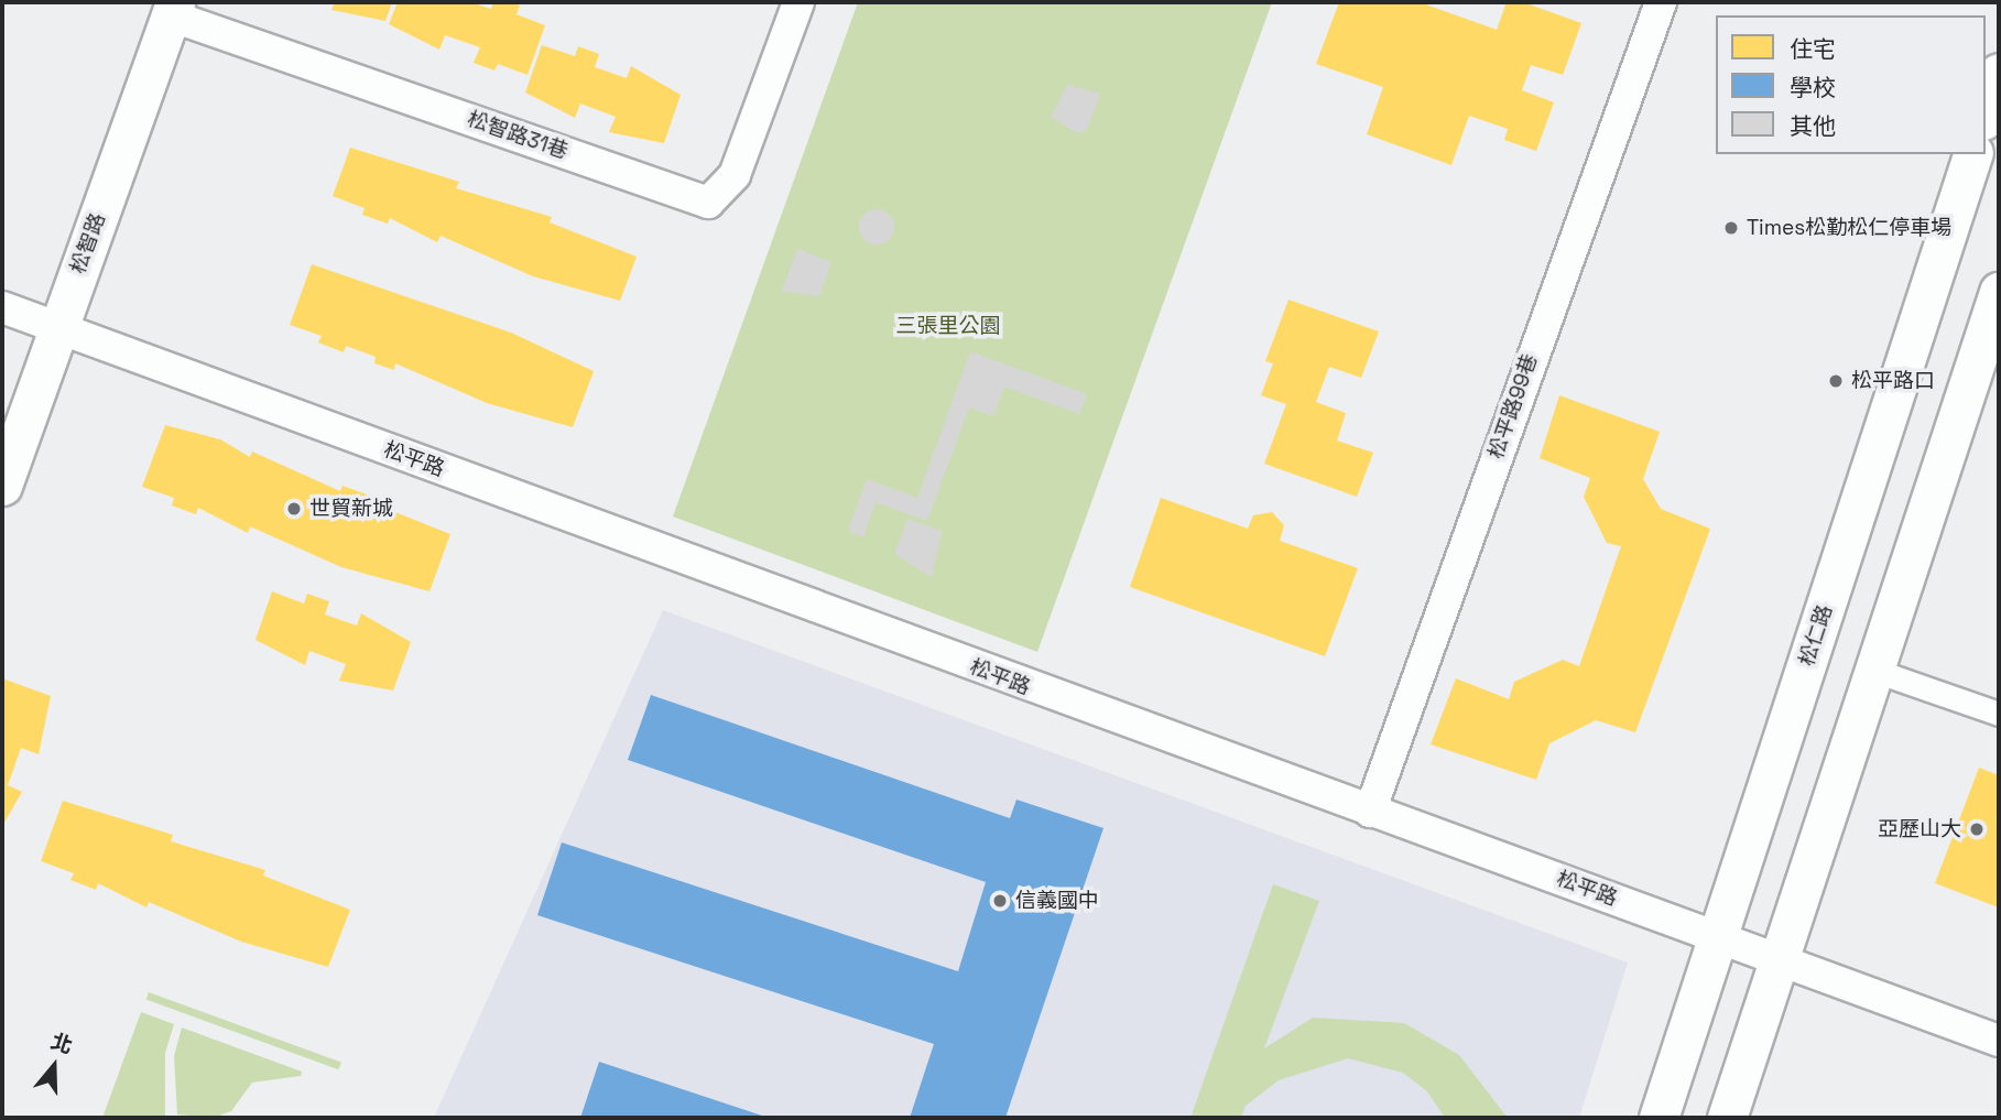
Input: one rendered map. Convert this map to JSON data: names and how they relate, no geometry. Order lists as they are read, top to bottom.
{
  "streets": {
    "street": [
      "松智路31巷",
      "松智路",
      "松平路99巷",
      "松平路",
      "松仁路"
    ]
  },
  "crossings": [
    ["松智路31巷", "松智路"],
    ["松智路", "松平路"],
    ["松平路99巷", "松平路"],
    ["松平路", "松仁路"]
  ],
  "parks": ["三張里公園"],
  "places": [
    "Times松勤松仁停車場",
    "松平路口",
    "世貿新城",
    "亞歷山大",
    "信義國中"
  ],
  "legend": ["住宅", "學校", "其他"],
  "north": "top"
}
